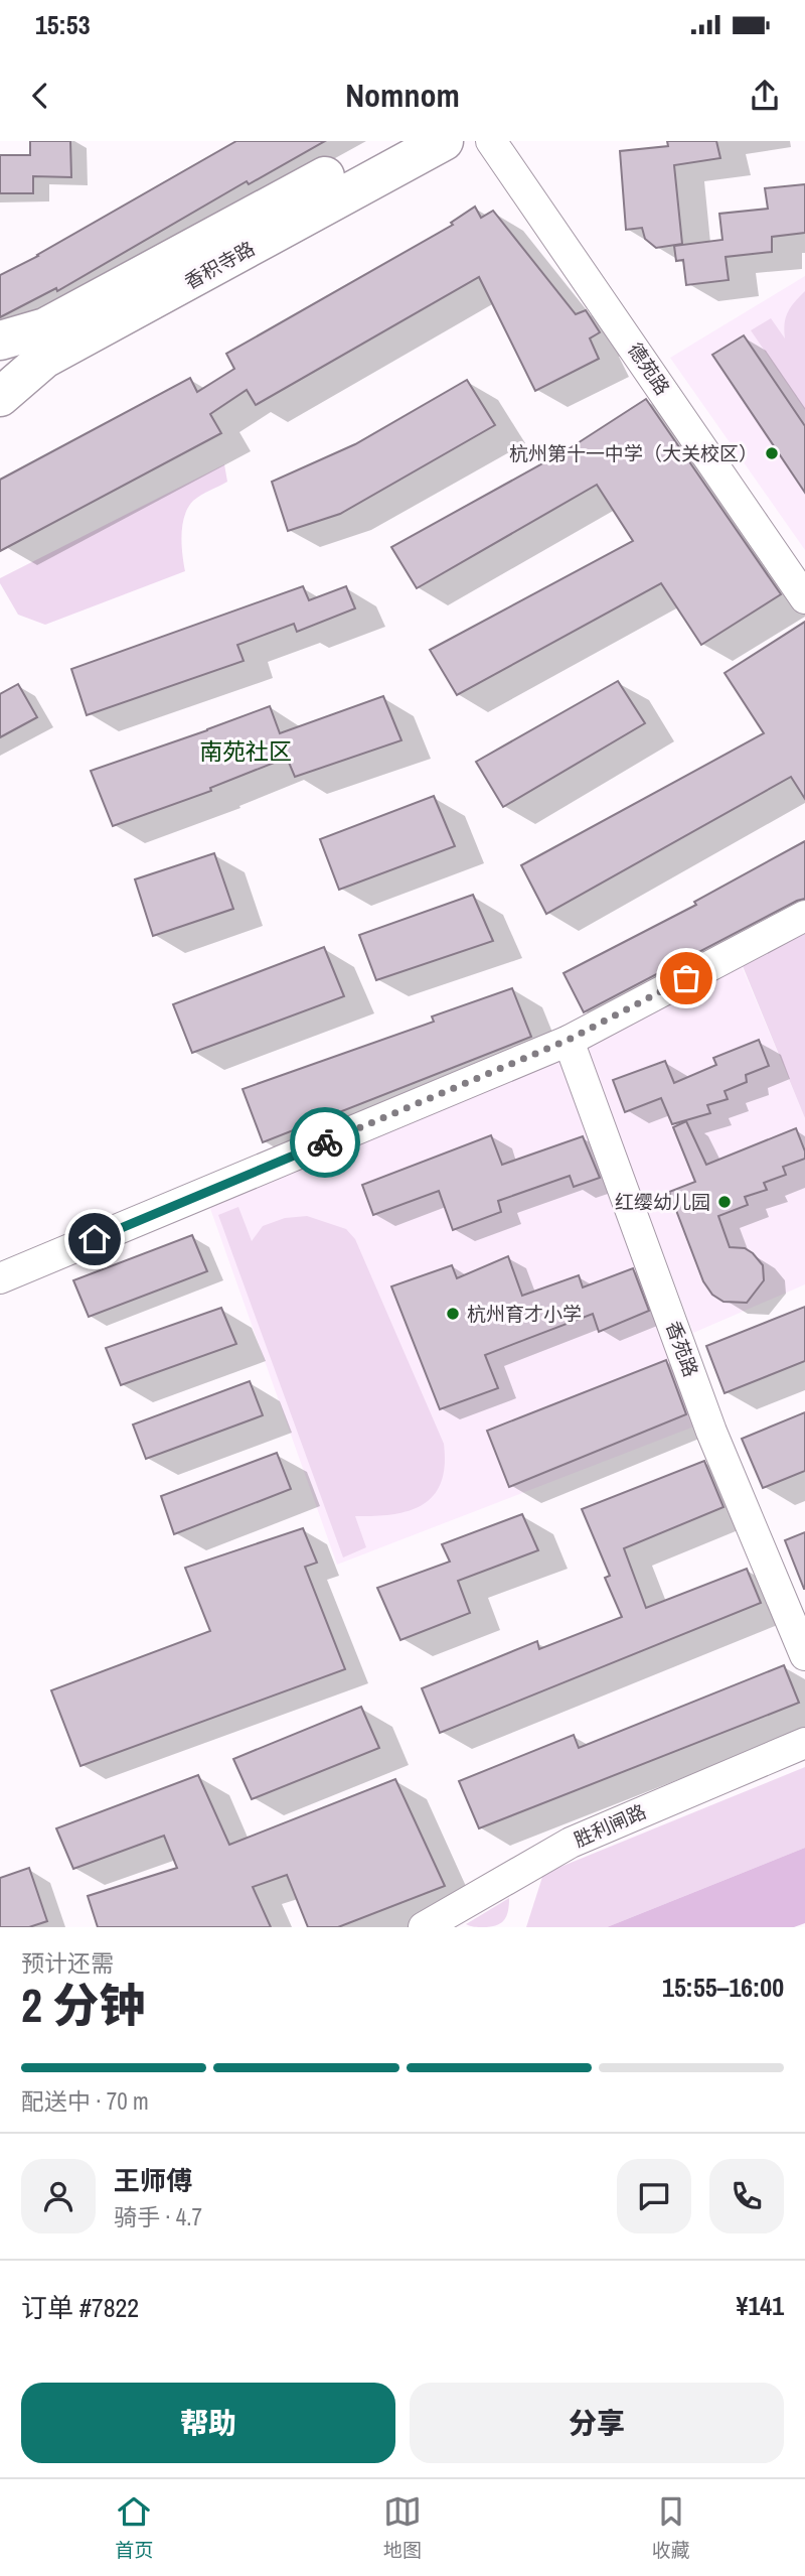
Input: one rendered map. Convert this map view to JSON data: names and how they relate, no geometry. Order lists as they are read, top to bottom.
{
  "streets": {
    "main road": ["香积寺路"],
    "street": ["德苑路", "香苑路", "胜利闸路"]
  },
  "districts": ["南苑社区"],
  "places": ["杭州第十一中学（大关校区）", "红缨幼儿园", "杭州育才小学"],
  "page": {
    "status": "15:53",
    "header": "Nomnom",
    "heading": ["2 分钟", "预计还需", "15:55–16:00"],
    "panel": [
      "王师傅",
      "骑手 · 4.7",
      "订单 #7822",
      "¥141"
    ],
    "bar": "配送中 · 70 m",
    "buttons": ["帮助", "分享"],
    "tabs": ["首页", "地图", "收藏"]
  }
}
